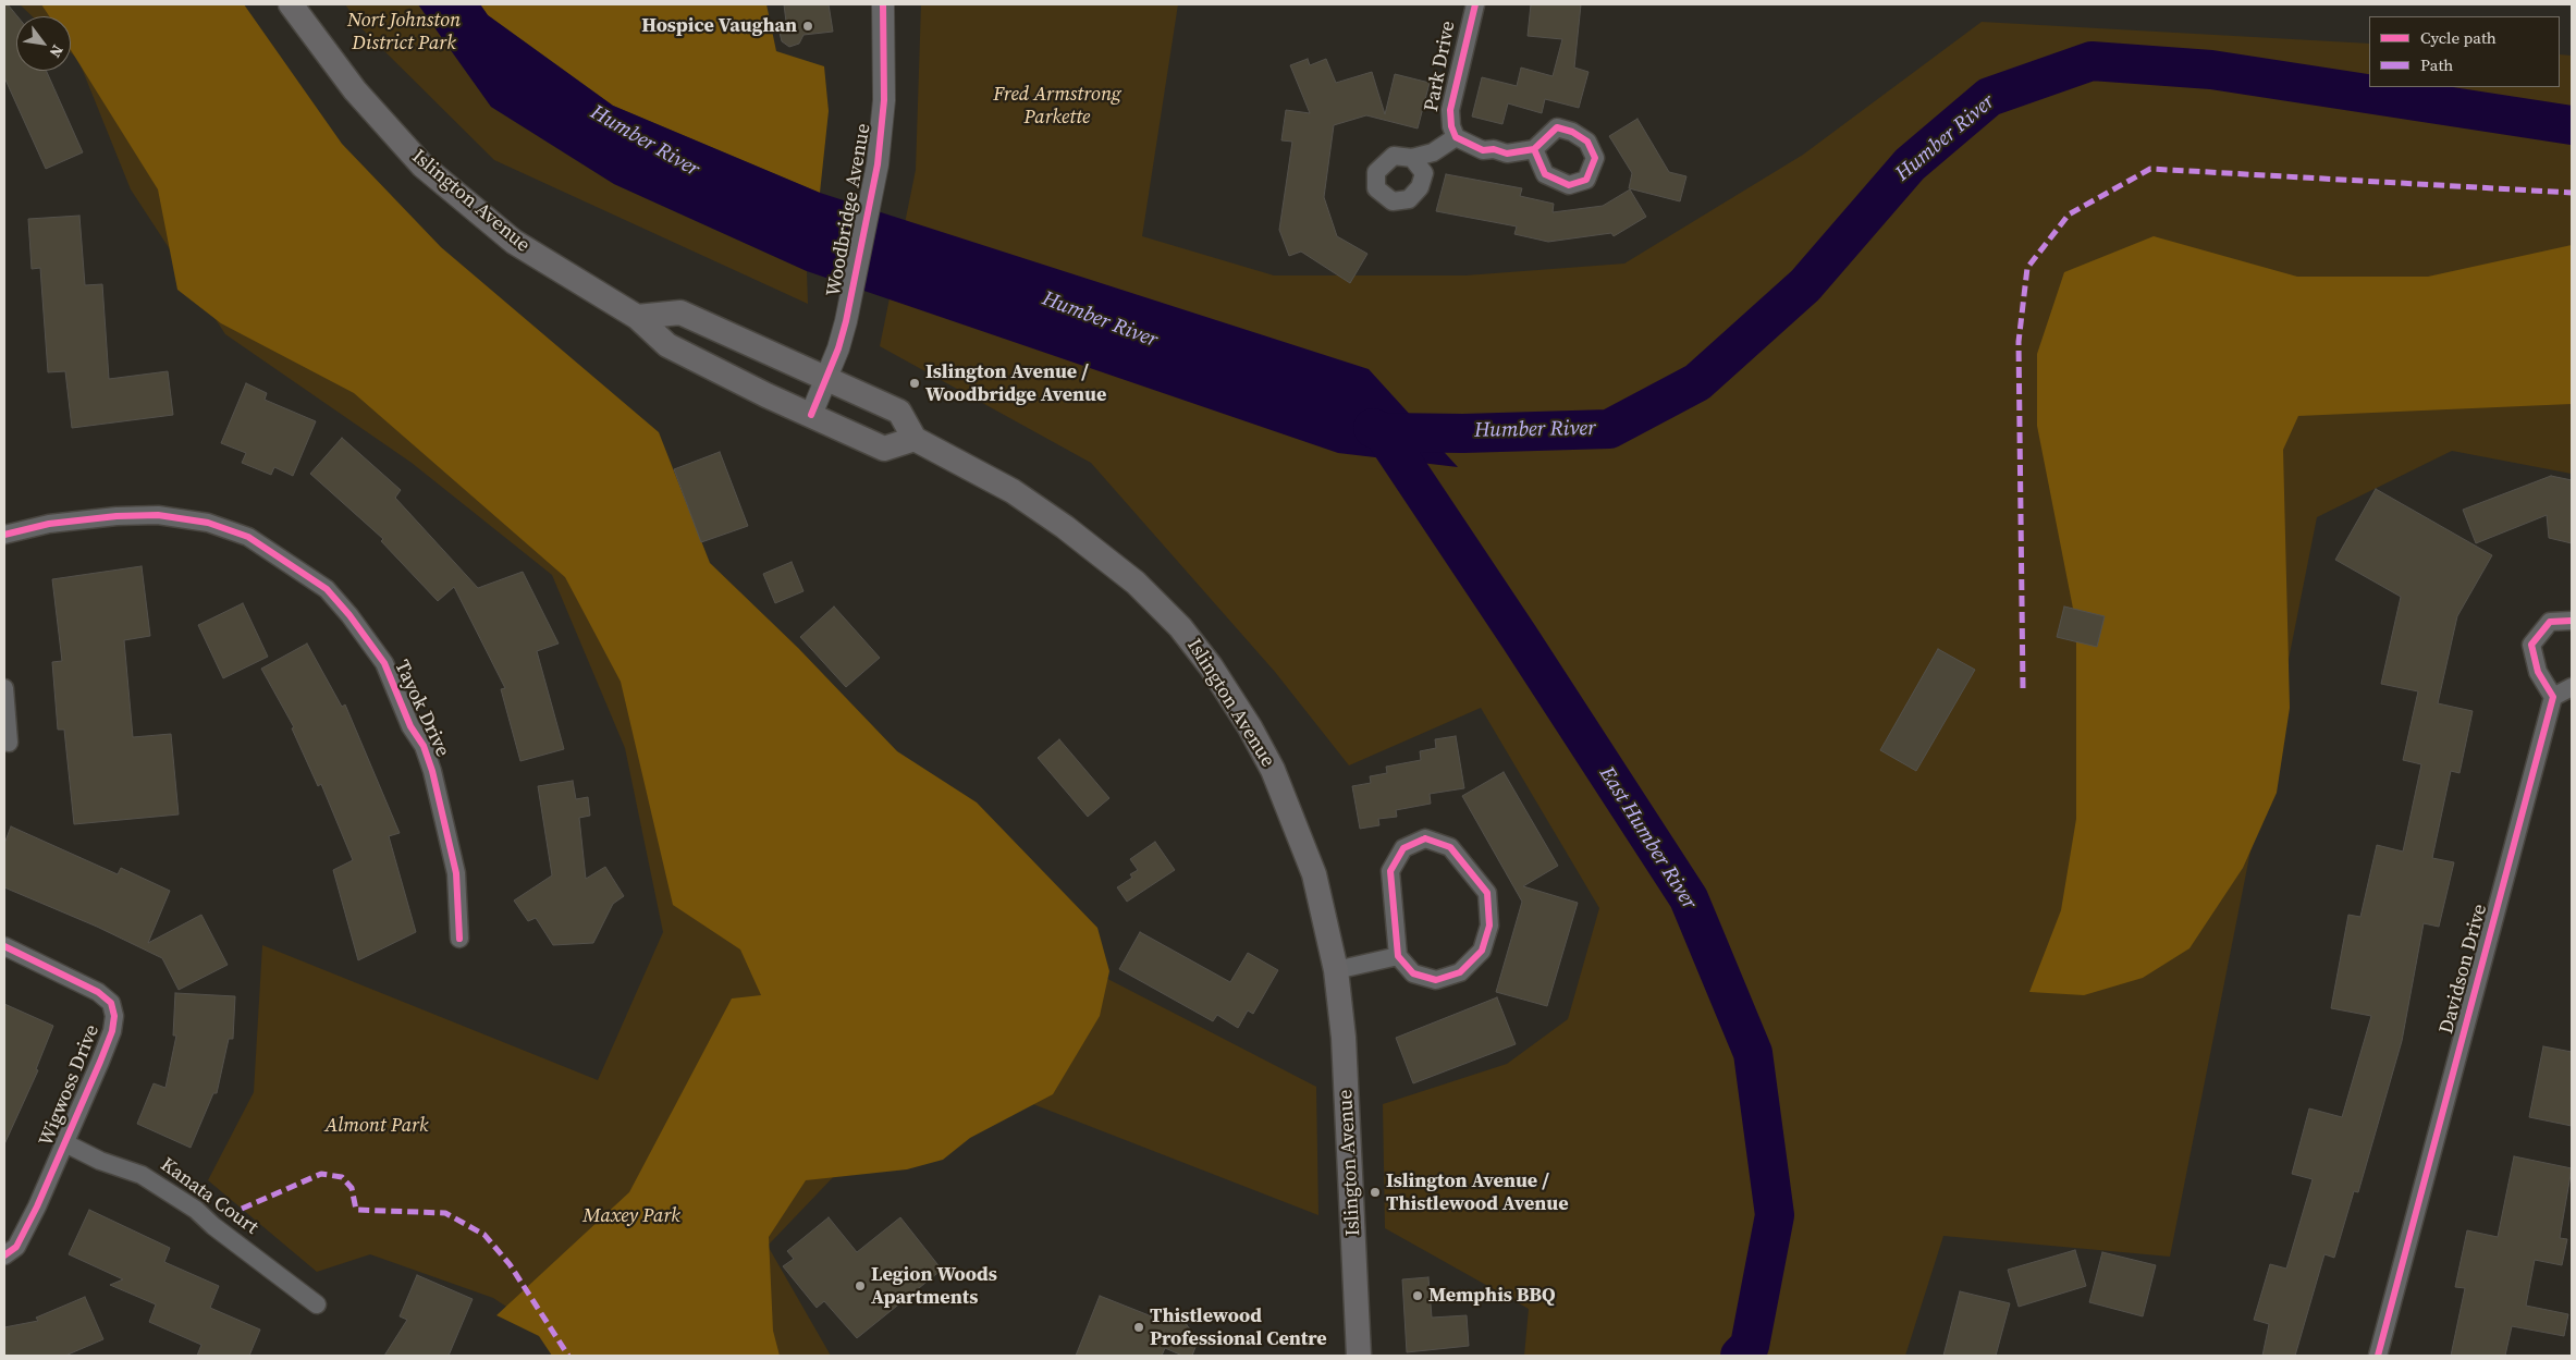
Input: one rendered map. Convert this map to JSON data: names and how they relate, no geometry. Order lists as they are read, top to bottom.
{
  "streets": {
    "main road": ["Islington Avenue"],
    "street": [
      "Park Drive",
      "Woodbridge Avenue",
      "Tayok Drive",
      "Davidson Drive",
      "Wigwoss Drive",
      "Kanata Court"
    ]
  },
  "crossings": [
    ["Islington Avenue", "Woodbridge Avenue"],
    ["Wigwoss Drive", "Kanata Court"]
  ],
  "water": ["Humber River", "East Humber River"],
  "parks": [
    "Nort Johnston District Park",
    "Fred Armstrong Parkette",
    "Almont Park",
    "Maxey Park"
  ],
  "places": [
    "Hospice Vaughan",
    "Islington Avenue / Woodbridge Avenue",
    "Islington Avenue / Thistlewood Avenue",
    "Legion Woods Apartments",
    "Memphis BBQ",
    "Thistlewood Professional Centre"
  ],
  "legend": ["Cycle path", "Path"],
  "north": "bottom right"
}
